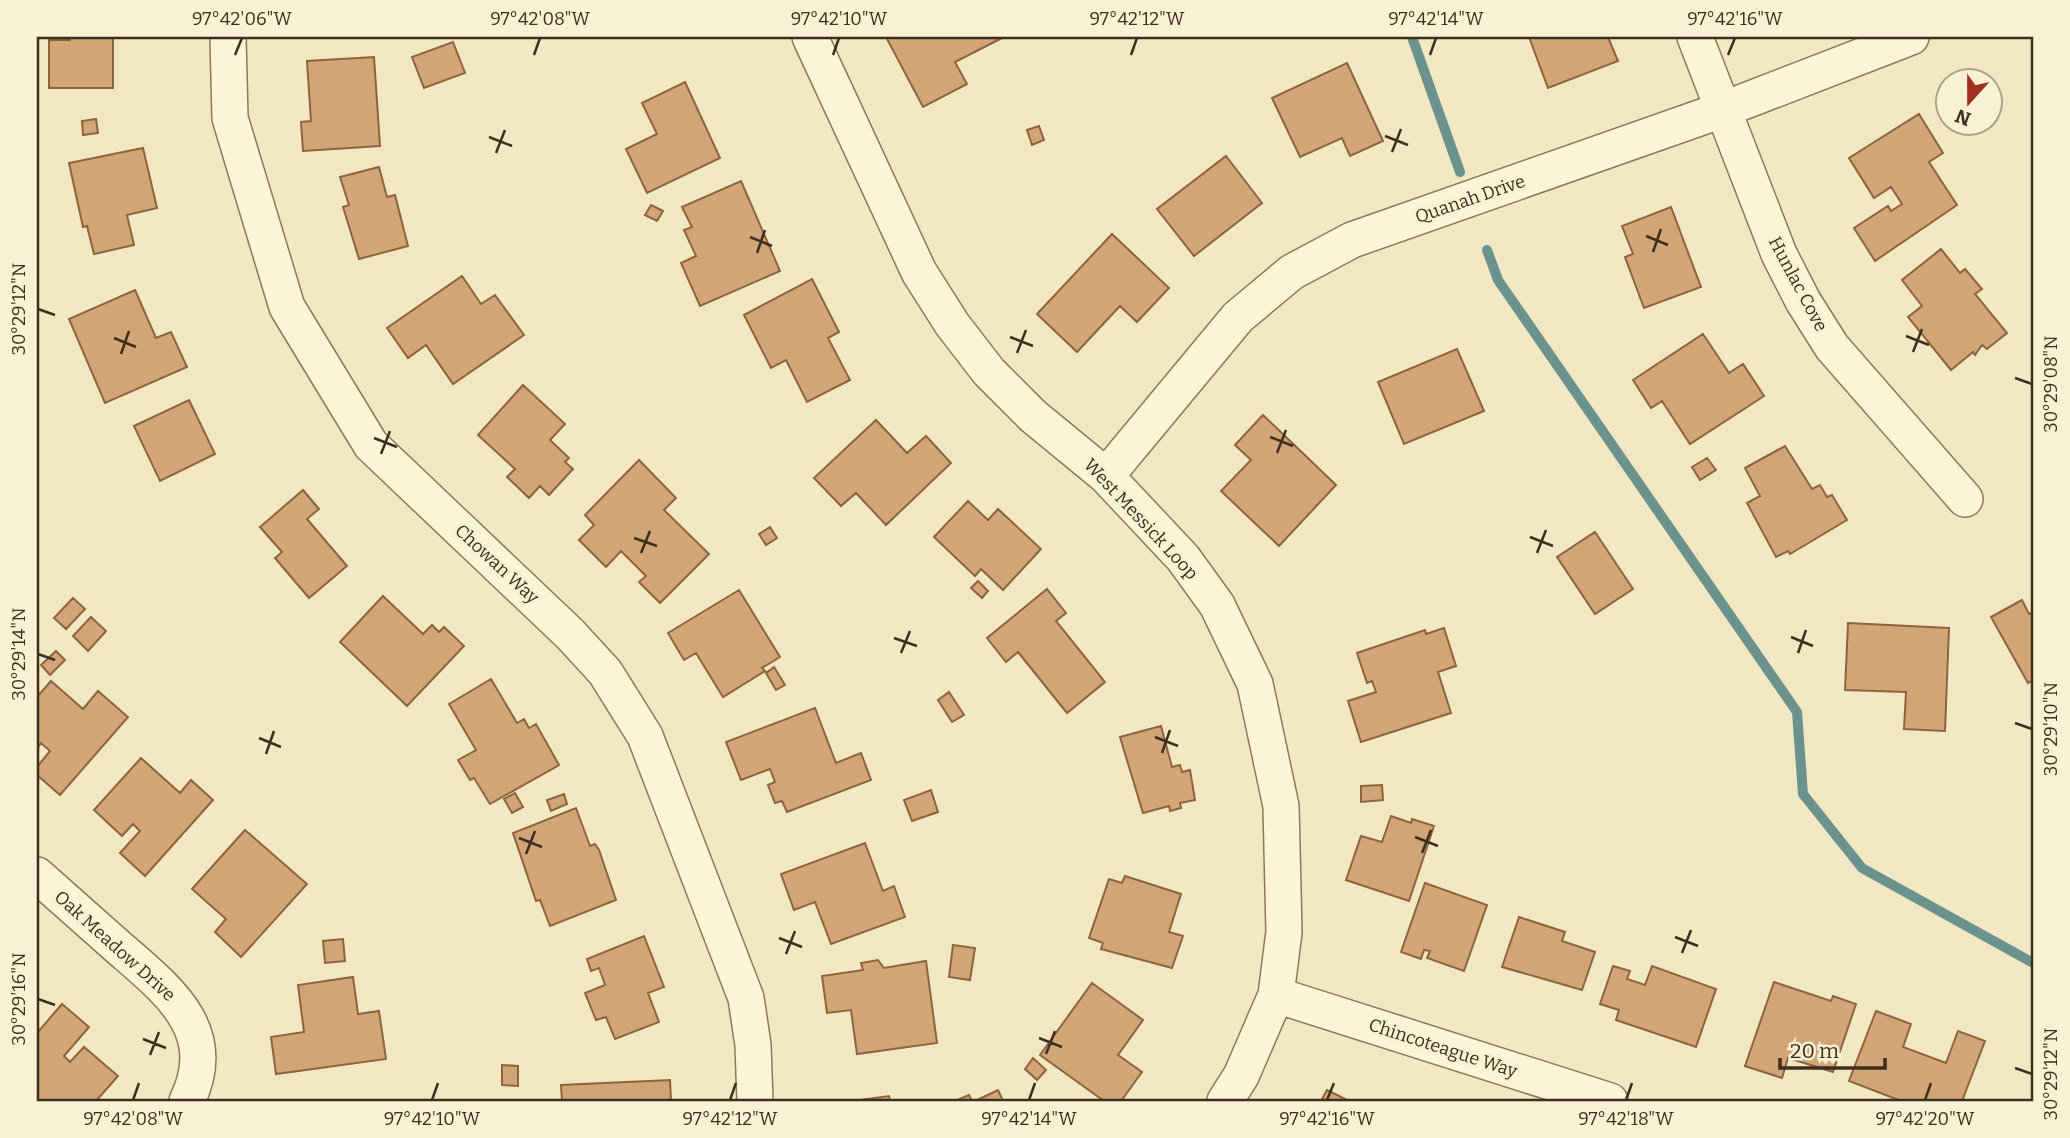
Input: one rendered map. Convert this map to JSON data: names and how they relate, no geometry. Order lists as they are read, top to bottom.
{
  "streets": {
    "street": [
      "Quanah Drive",
      "Hunlac Cove",
      "West Messick Loop",
      "Chowan Way",
      "Oak Meadow Drive",
      "Chincoteague Way"
    ]
  },
  "crossings": [
    ["Quanah Drive", "Hunlac Cove"],
    ["Quanah Drive", "West Messick Loop"],
    ["West Messick Loop", "Chincoteague Way"]
  ],
  "scale_bar": "20 m",
  "north": "bottom",
  "coordinates": [
    "97°42'06\"W",
    "97°42'08\"W",
    "97°42'10\"W",
    "97°42'12\"W",
    "97°42'14\"W",
    "97°42'16\"W",
    "30°29'12\"N",
    "30°29'08\"N",
    "30°29'14\"N",
    "30°29'10\"N",
    "30°29'16\"N",
    "97°42'18\"W",
    "97°42'20\"W"
  ]
}
